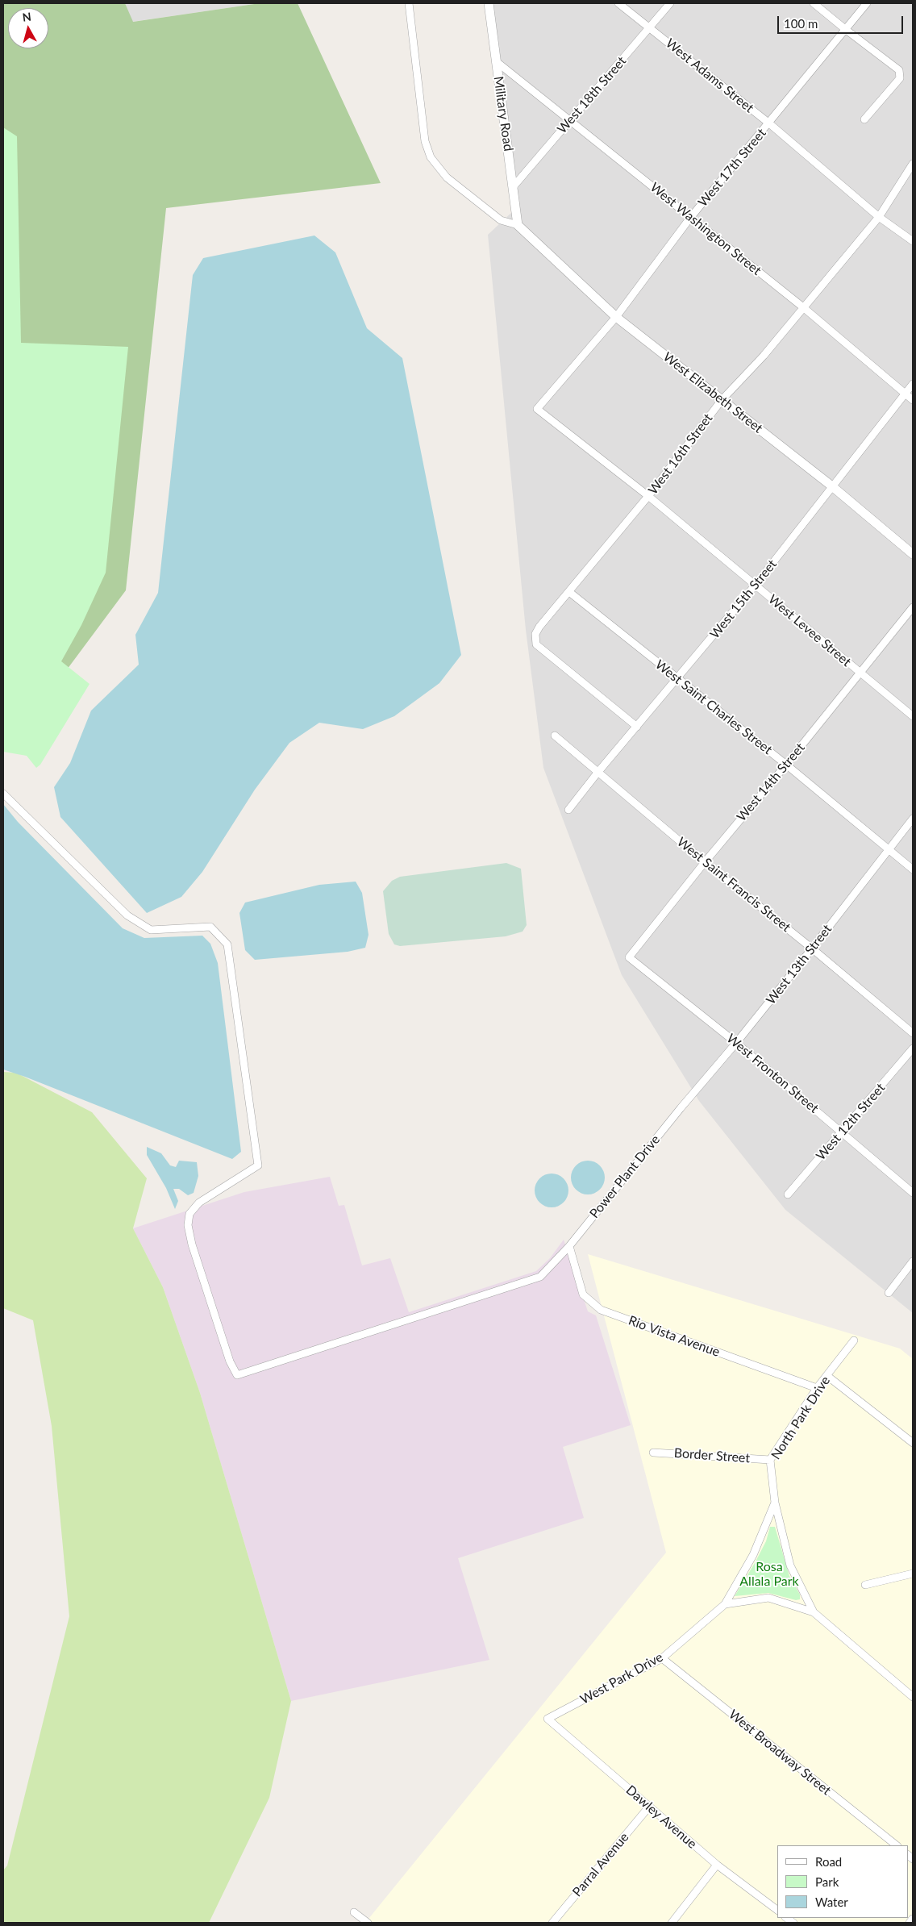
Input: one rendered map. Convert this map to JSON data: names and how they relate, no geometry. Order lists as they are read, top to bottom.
{
  "streets": {
    "street": [
      "West Adams Street",
      "West 18th Street",
      "Military Road",
      "West 17th Street",
      "West Washington Street",
      "West Elizabeth Street",
      "West 16th Street",
      "West 15th Street",
      "West Levee Street",
      "West Saint Charles Street",
      "West 14th Street",
      "West Saint Francis Street",
      "West 13th Street",
      "West Fronton Street",
      "West 12th Street",
      "Power Plant Drive",
      "Rio Vista Avenue",
      "North Park Drive",
      "Border Street",
      "West Park Drive",
      "West Broadway Street",
      "Dawley Avenue",
      "Parral Avenue"
    ]
  },
  "crossings": [
    ["West Adams Street", "West 18th Street"],
    ["West Adams Street", "West 17th Street"],
    ["West Adams Street", "West 16th Street"],
    ["West 18th Street", "Military Road"],
    ["West 18th Street", "West Washington Street"],
    ["Military Road", "West Washington Street"],
    ["Military Road", "West Elizabeth Street"],
    ["West 17th Street", "West Washington Street"],
    ["West 17th Street", "West Elizabeth Street"],
    ["West 17th Street", "West Levee Street"],
    ["West Washington Street", "West 16th Street"],
    ["West Washington Street", "West 15th Street"],
    ["West Elizabeth Street", "West 16th Street"],
    ["West Elizabeth Street", "West 15th Street"],
    ["West 16th Street", "West 15th Street"],
    ["West 16th Street", "West Levee Street"],
    ["West 16th Street", "West Saint Charles Street"],
    ["West 15th Street", "West Levee Street"],
    ["West 15th Street", "West Saint Charles Street"],
    ["West 15th Street", "West Saint Francis Street"],
    ["West Levee Street", "West 14th Street"],
    ["West Saint Charles Street", "West 14th Street"],
    ["West Saint Charles Street", "West 13th Street"],
    ["West 14th Street", "West Saint Francis Street"],
    ["West 14th Street", "West Fronton Street"],
    ["West Saint Francis Street", "West 13th Street"],
    ["West 13th Street", "West Fronton Street"],
    ["West 13th Street", "Power Plant Drive"],
    ["West Fronton Street", "West 12th Street"],
    ["Power Plant Drive", "Rio Vista Avenue"],
    ["Rio Vista Avenue", "North Park Drive"],
    ["North Park Drive", "Border Street"],
    ["North Park Drive", "West Park Drive"],
    ["West Park Drive", "West Broadway Street"],
    ["West Park Drive", "Dawley Avenue"],
    ["Dawley Avenue", "Parral Avenue"]
  ],
  "parks": ["Rosa Allala Park"],
  "legend": ["Road", "Park", "Water"],
  "scale_bar": "100 m",
  "north": "top"
}
